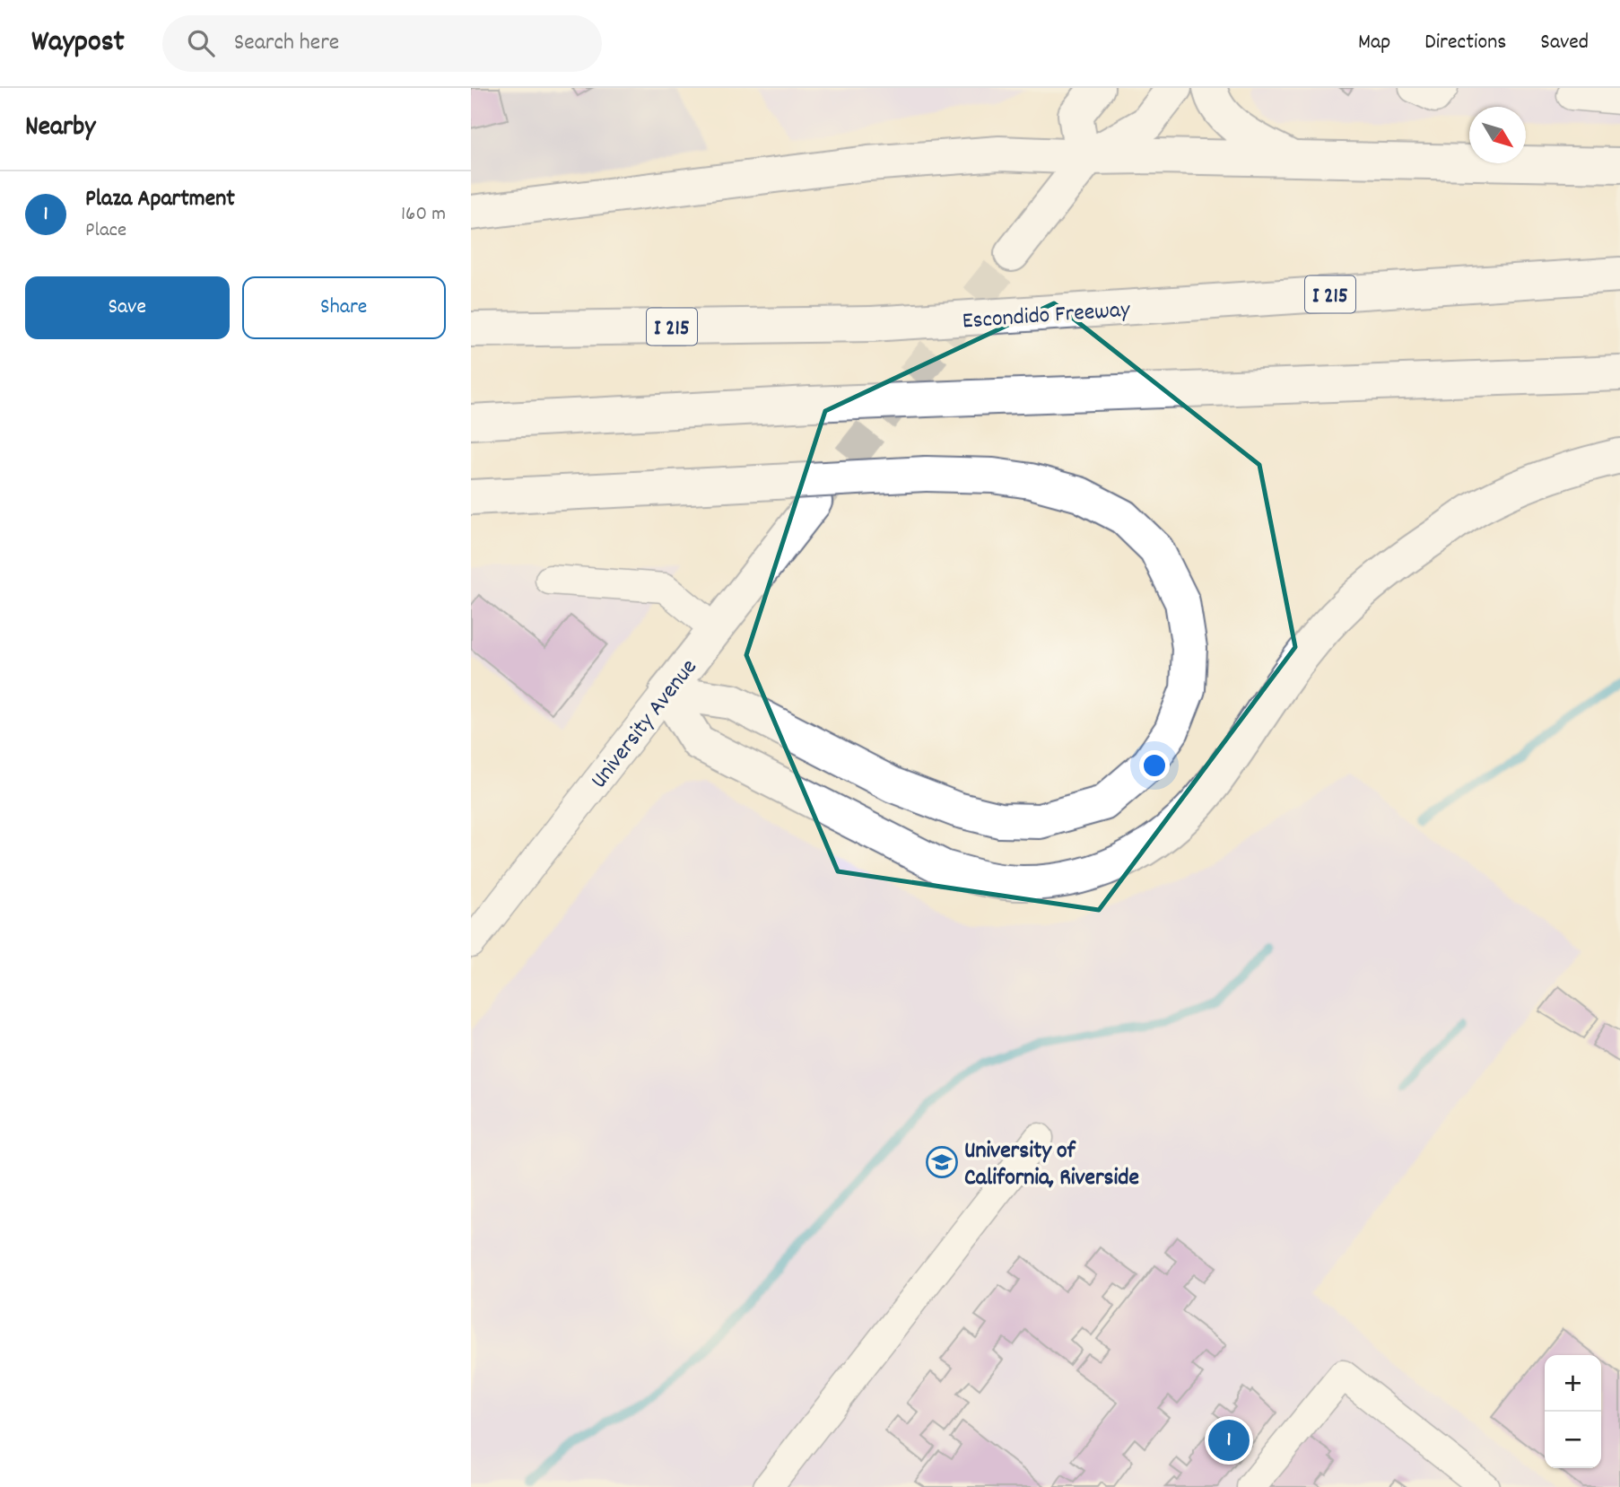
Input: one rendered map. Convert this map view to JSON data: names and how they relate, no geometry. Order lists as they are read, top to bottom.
{
  "streets": {
    "main road": ["I 215", "Escondido Freeway", "University Avenue"]
  },
  "places": {
    "school or university": ["University of California, Riverside"]
  },
  "north": "bottom right",
  "page": {
    "header": "Waypost",
    "search": "Search here",
    "nav": ["Map", "Directions", "Saved"],
    "heading": "Nearby",
    "list": [
      {
        "mark": "1",
        "name": "Plaza Apartment",
        "note": "Place",
        "value": "160 m"
      }
    ],
    "buttons": ["Save", "Share"],
    "map_buttons": ["+", "−"],
    "pins": "1"
  }
}
